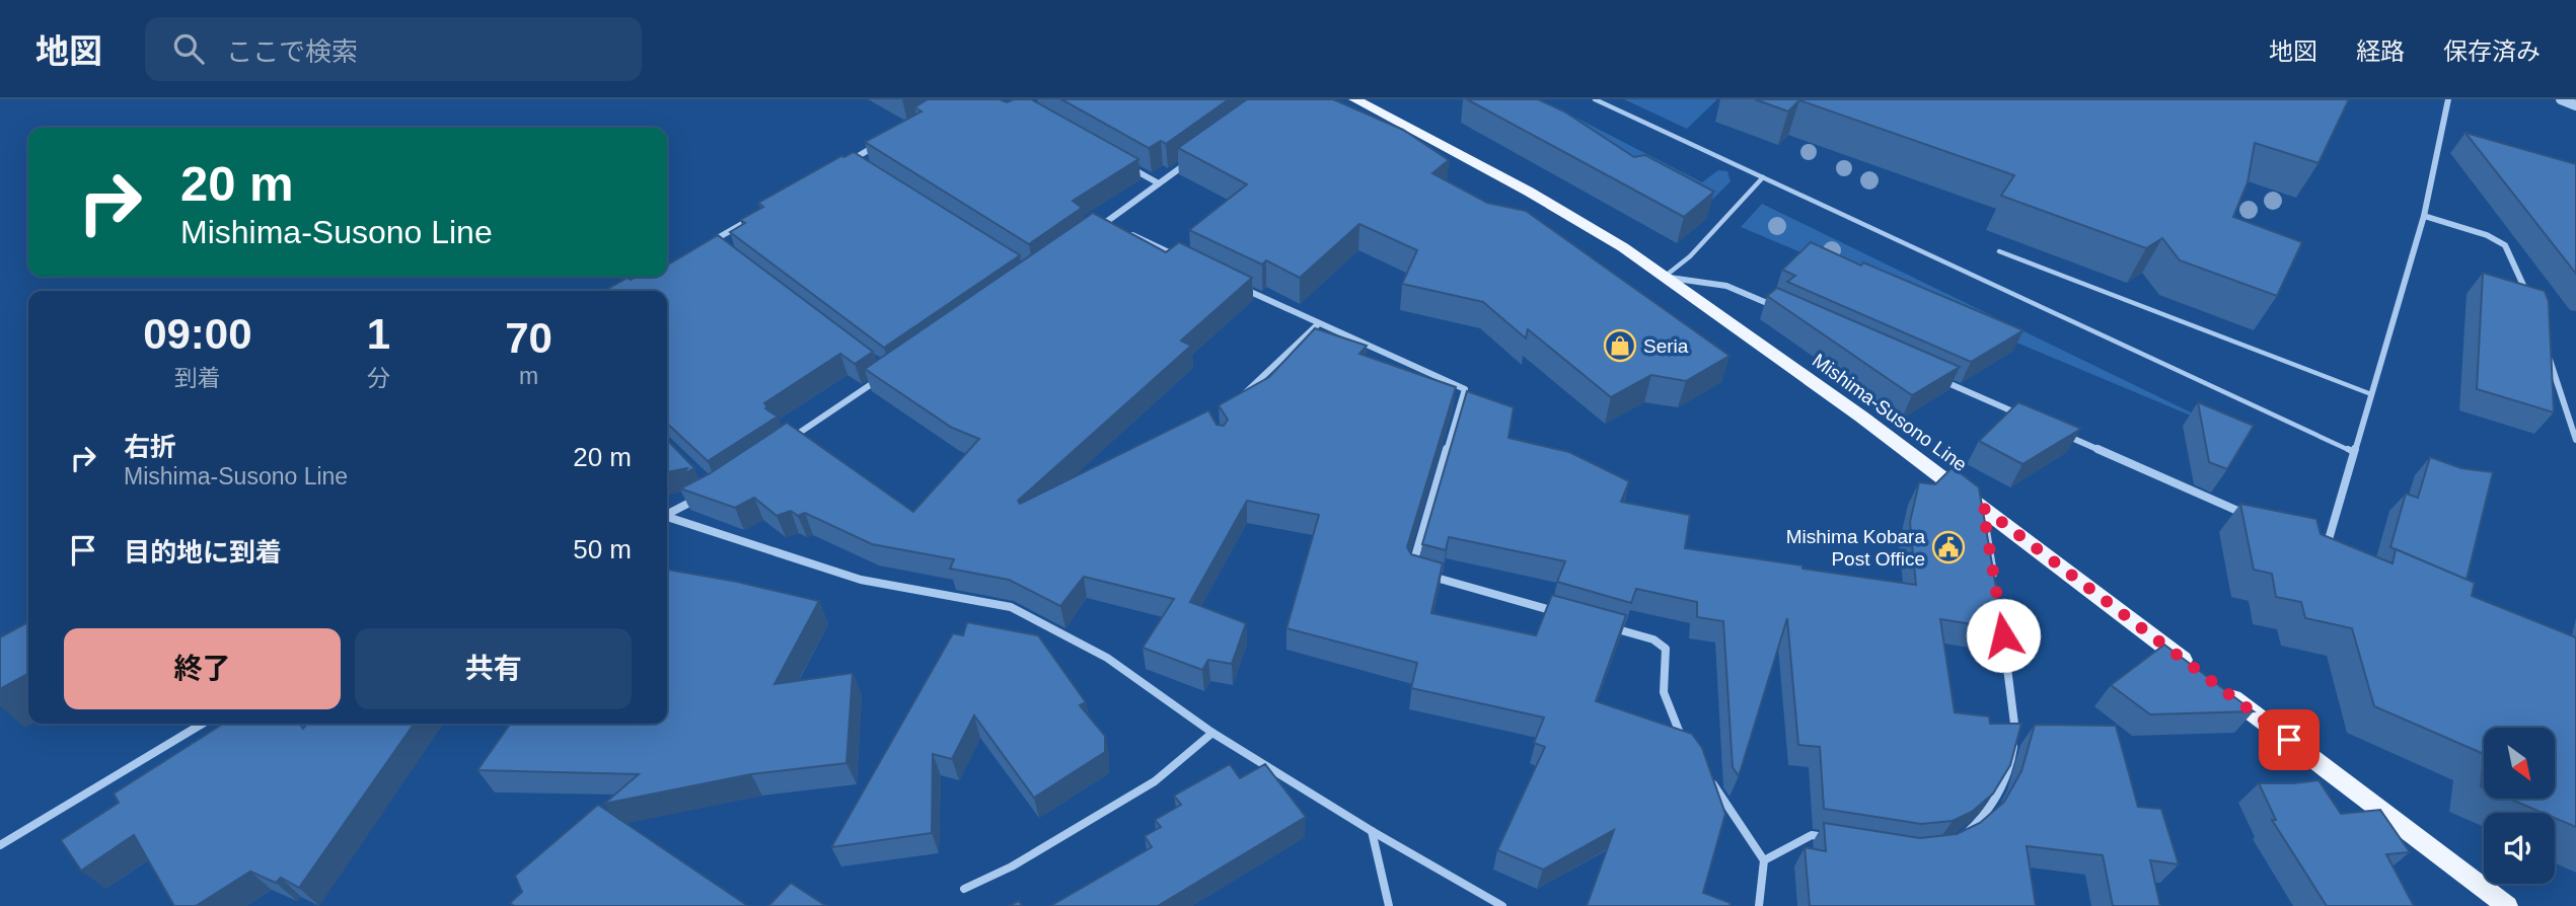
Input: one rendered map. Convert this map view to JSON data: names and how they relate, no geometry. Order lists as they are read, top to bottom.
{
  "streets": {
    "main road": ["Mishima-Susono Line"]
  },
  "places": {
    "shop": ["Seria"],
    "public building": ["Mishima Kobara Post Office"]
  },
  "north": "bottom right",
  "page": {
    "header": "地図",
    "search": "ここで検索",
    "nav": ["地図", "経路", "保存済み"],
    "turn": ["20 m", "Mishima-Susono Line"],
    "eta": [
      "09:00",
      "到着",
      "1",
      "分",
      "70",
      "m"
    ],
    "list": [
      {
        "name": "右折",
        "note": "Mishima-Susono Line",
        "value": "20 m"
      },
      {
        "name": "目的地に到着",
        "value": "50 m"
      }
    ],
    "buttons": ["終了", "共有"]
  }
}
